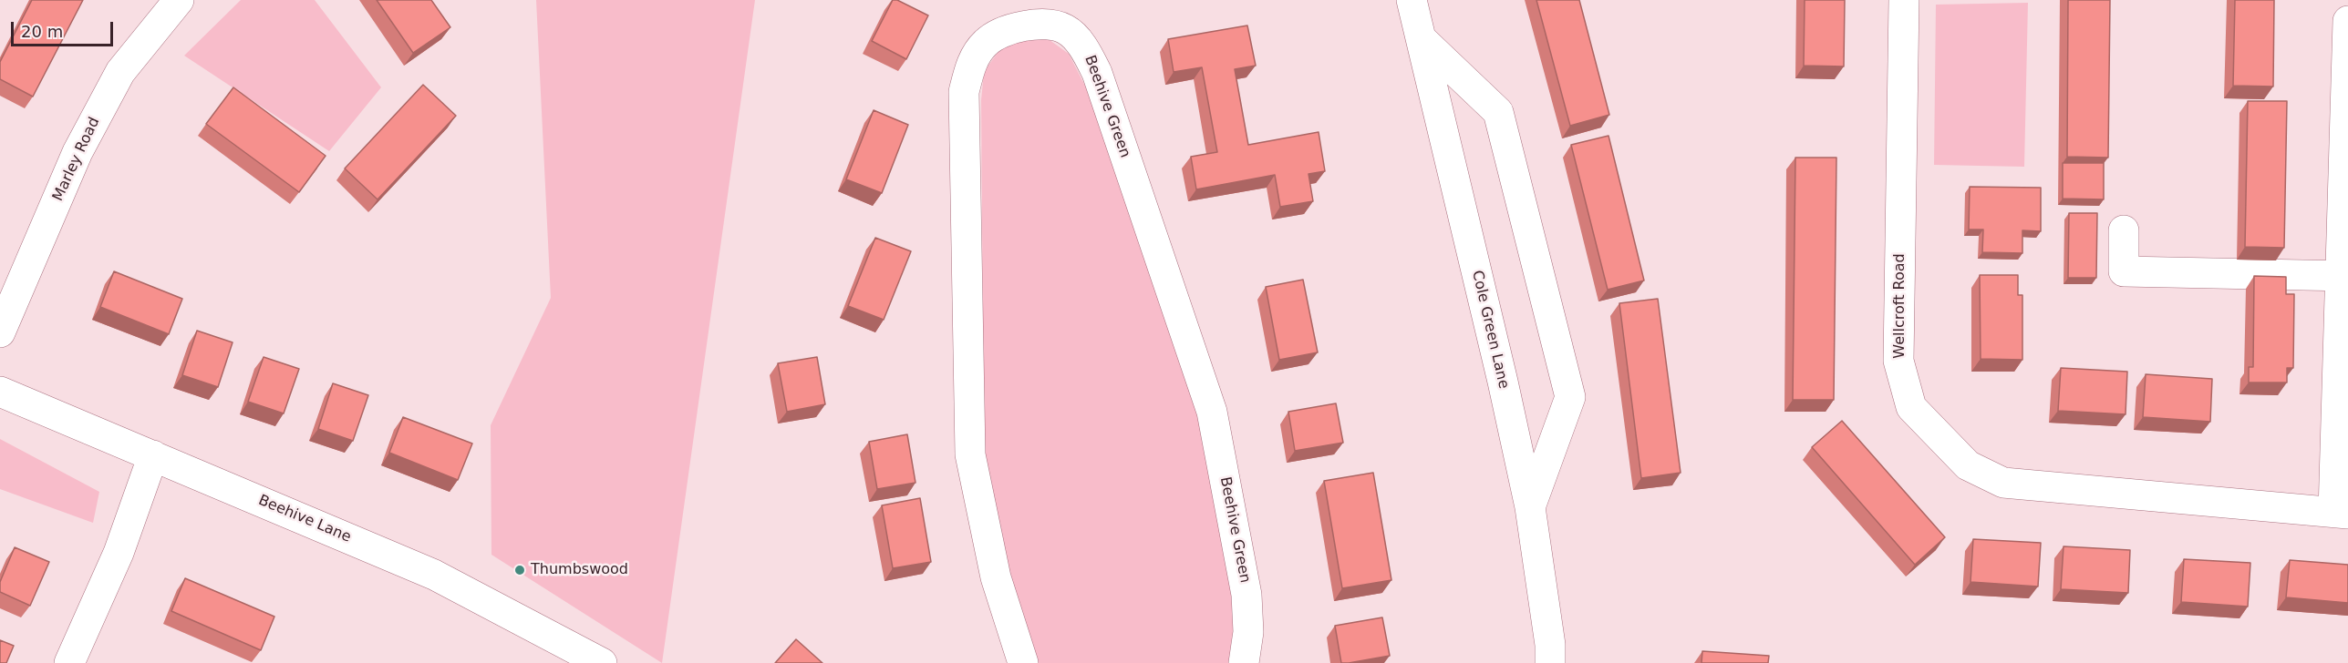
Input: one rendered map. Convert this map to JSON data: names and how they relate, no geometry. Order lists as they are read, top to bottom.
{
  "streets": {
    "street": [
      "Beehive Green",
      "Marley Road",
      "Wellcroft Road",
      "Cole Green Lane",
      "Beehive Lane"
    ]
  },
  "places": ["Thumbswood"],
  "scale_bar": "20 m"
}
